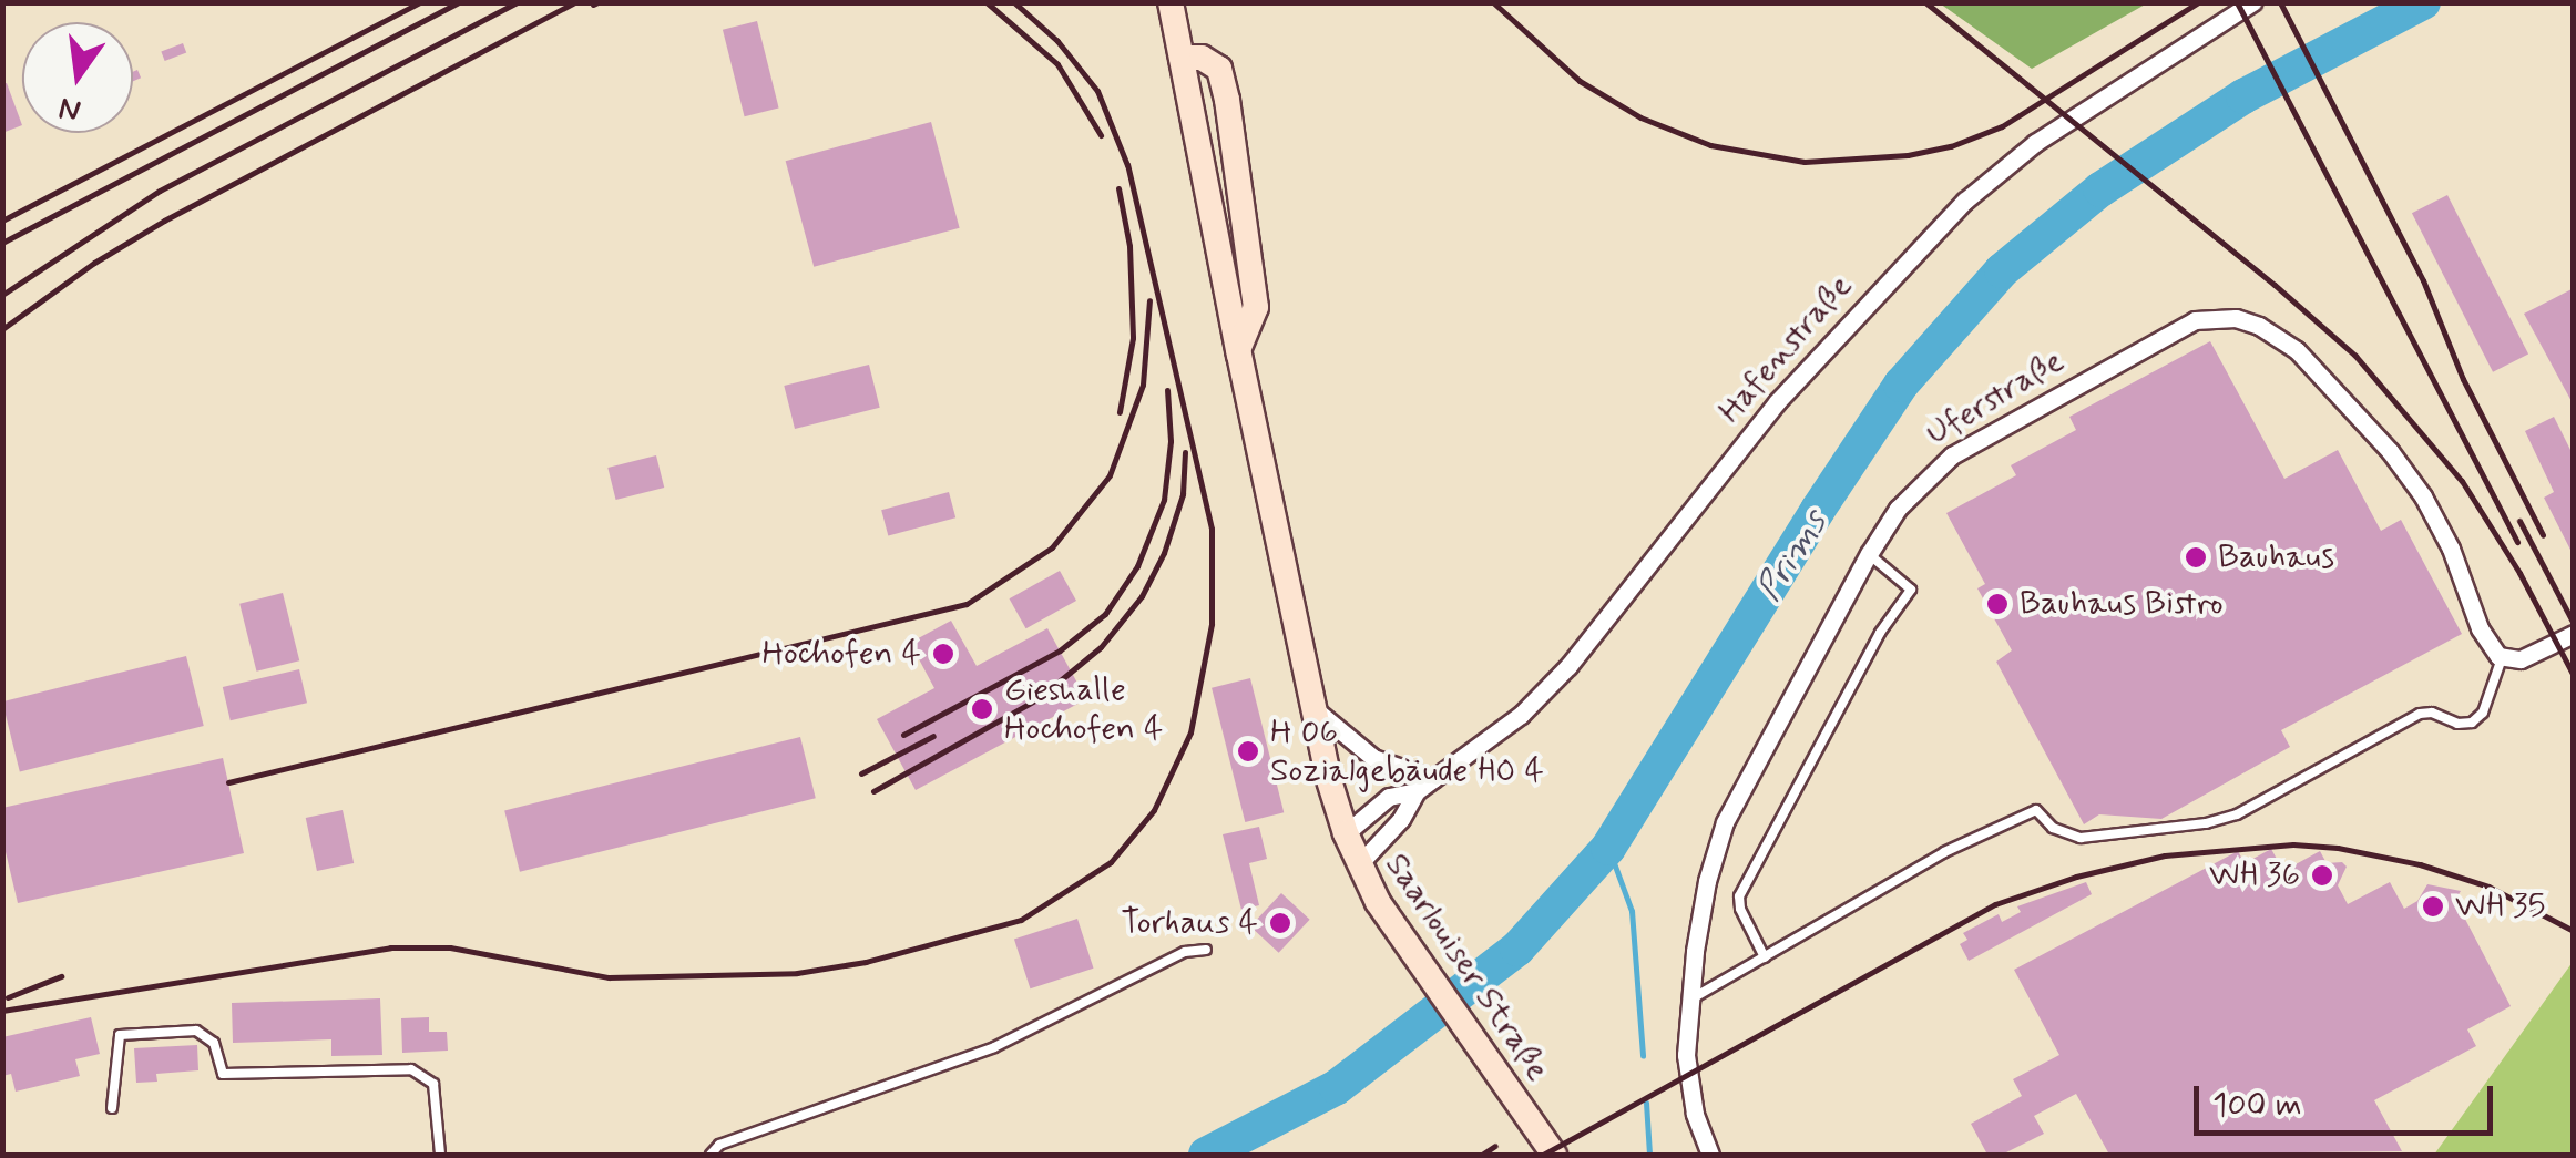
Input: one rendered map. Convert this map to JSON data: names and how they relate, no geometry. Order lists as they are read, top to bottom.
{
  "streets": {
    "main road": ["Saarlouiser Straße"],
    "street": ["Hafenstraße", "Uferstraße"]
  },
  "crossings": [
    ["Hafenstraße", "Saarlouiser Straße"]
  ],
  "water": ["Prims"],
  "places": [
    "Bauhaus",
    "Bauhaus Bistro",
    "Hochofen 4",
    "Gieshalle Hochofen 4",
    "H 06 Sozialgebäude HO 4",
    "WH 36",
    "WH 35",
    "Torhaus 4"
  ],
  "scale_bar": "100 m",
  "north": "bottom"
}
